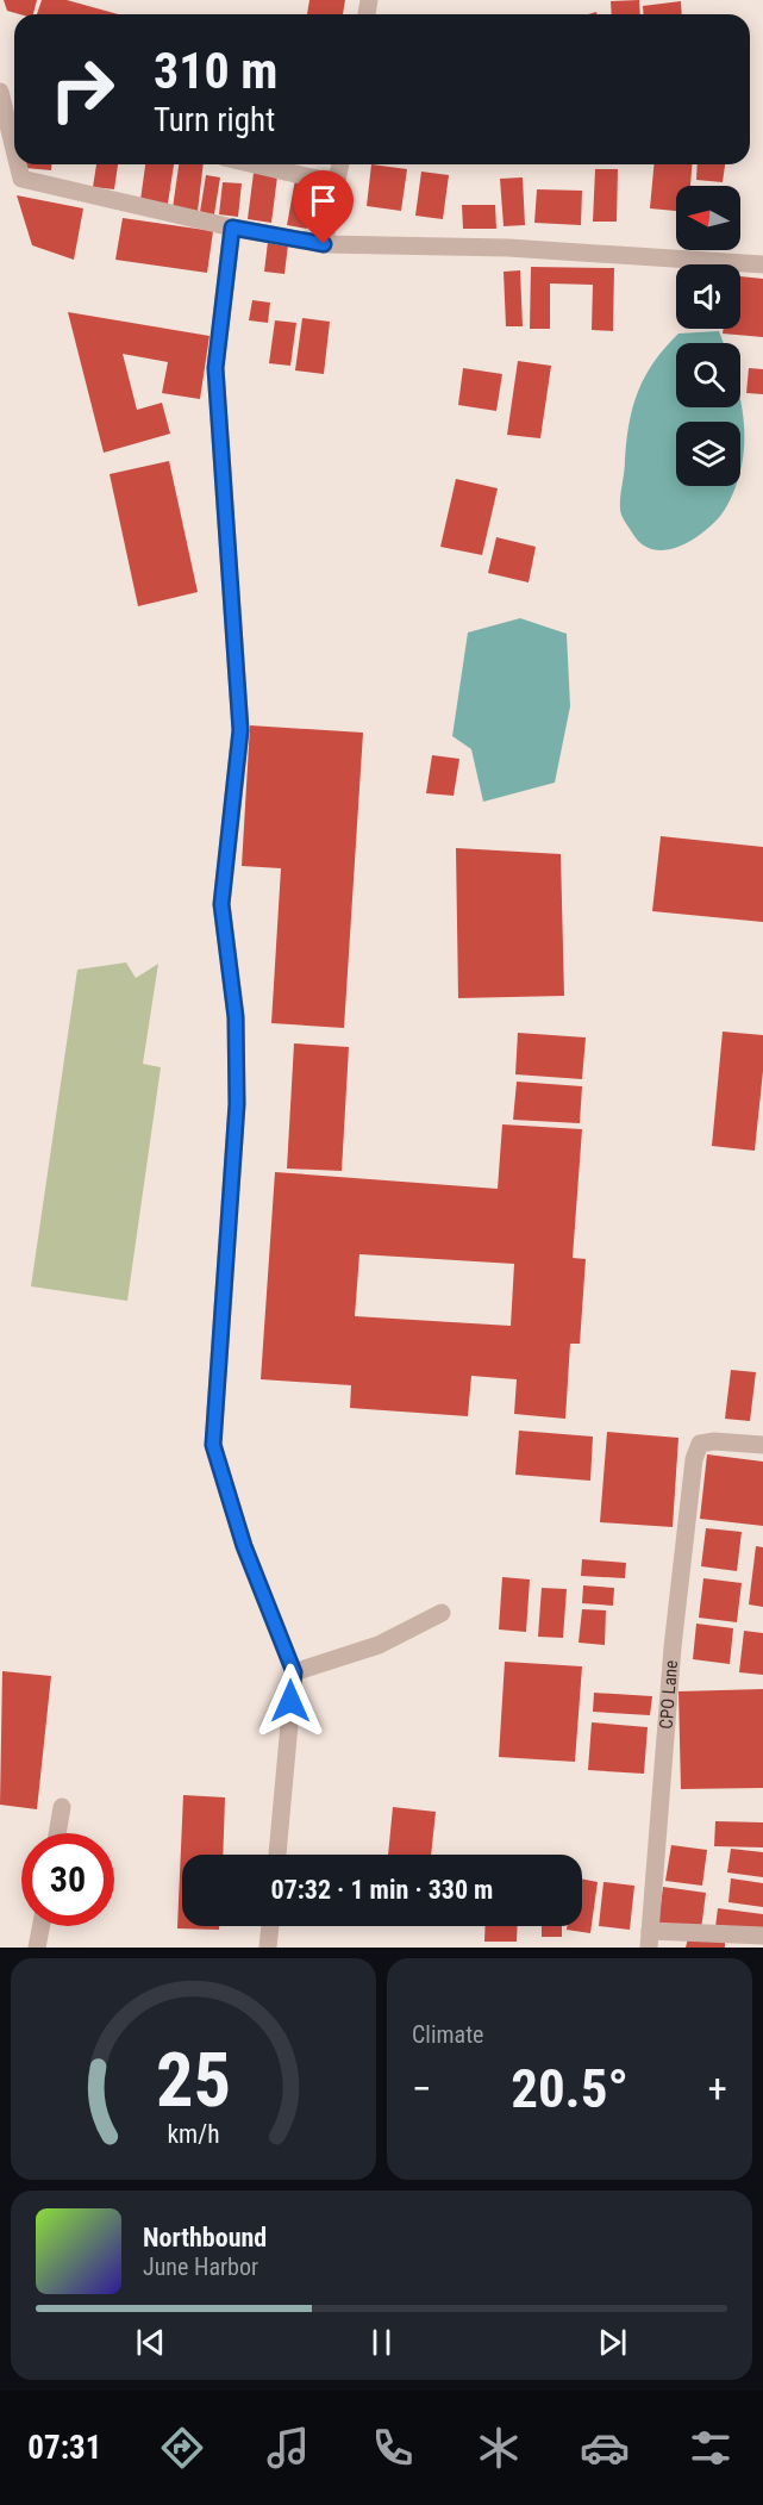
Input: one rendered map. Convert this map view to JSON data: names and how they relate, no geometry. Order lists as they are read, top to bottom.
{
  "streets": {
    "street": ["CPO Lane"]
  },
  "north": "left",
  "page": {
    "turn": ["310 m", "Turn right"],
    "limit": "30",
    "trip": "07:32 · 1 min · 330 m",
    "tile": "Climate",
    "heat": ["−", "20.5°", "+"],
    "song": ["Northbound", "June Harbor"],
    "tabs": "07:31",
    "gauge": ["25", "km/h"]
  }
}
